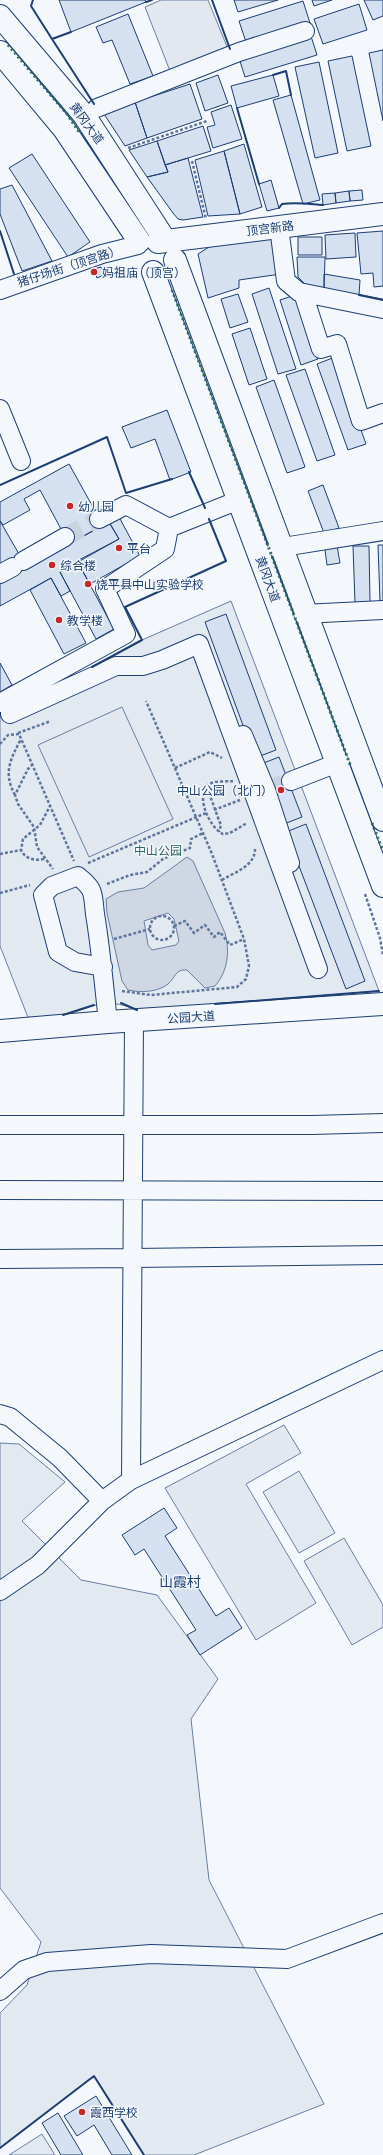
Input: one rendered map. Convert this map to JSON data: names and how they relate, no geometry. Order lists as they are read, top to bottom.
{
  "streets": {
    "main road": ["黄冈大道", "顶宫新路", "公园大道"],
    "street": ["猪仔场街（顶宫路）"]
  },
  "crossings": [
    ["黄冈大道", "顶宫新路"],
    ["黄冈大道", "猪仔场街（顶宫路）"],
    ["顶宫新路", "猪仔场街（顶宫路）"]
  ],
  "districts": ["山霞村"],
  "parks": ["中山公园"],
  "places": [
    "妈祖庙（顶宫）",
    "幼儿园",
    "平台",
    "综合楼",
    "饶平县中山实验学校",
    "教学楼",
    "中山公园（北门）",
    "霞西学校"
  ]
}
